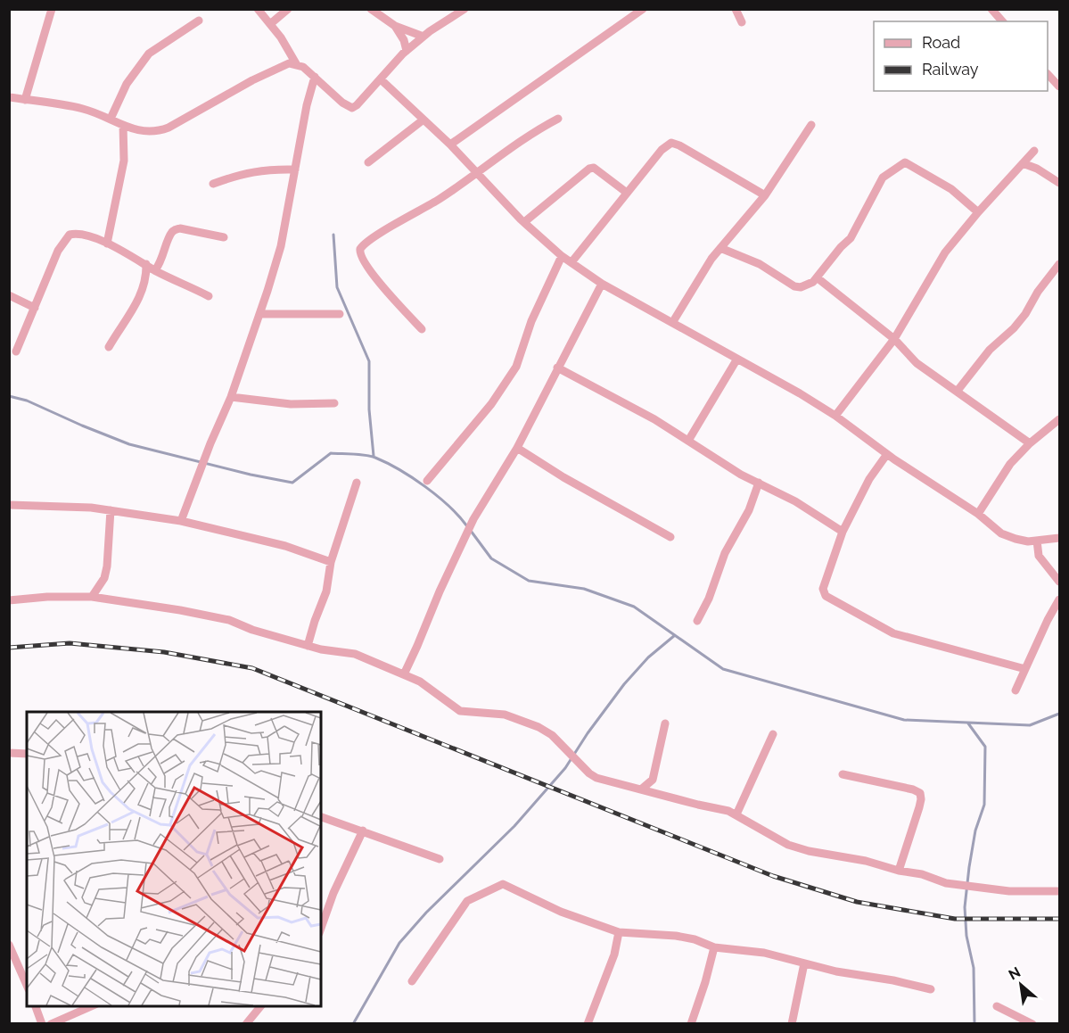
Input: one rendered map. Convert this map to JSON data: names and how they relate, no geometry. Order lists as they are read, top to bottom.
{
  "legend": ["Road", "Railway"],
  "north": "top left"
}
